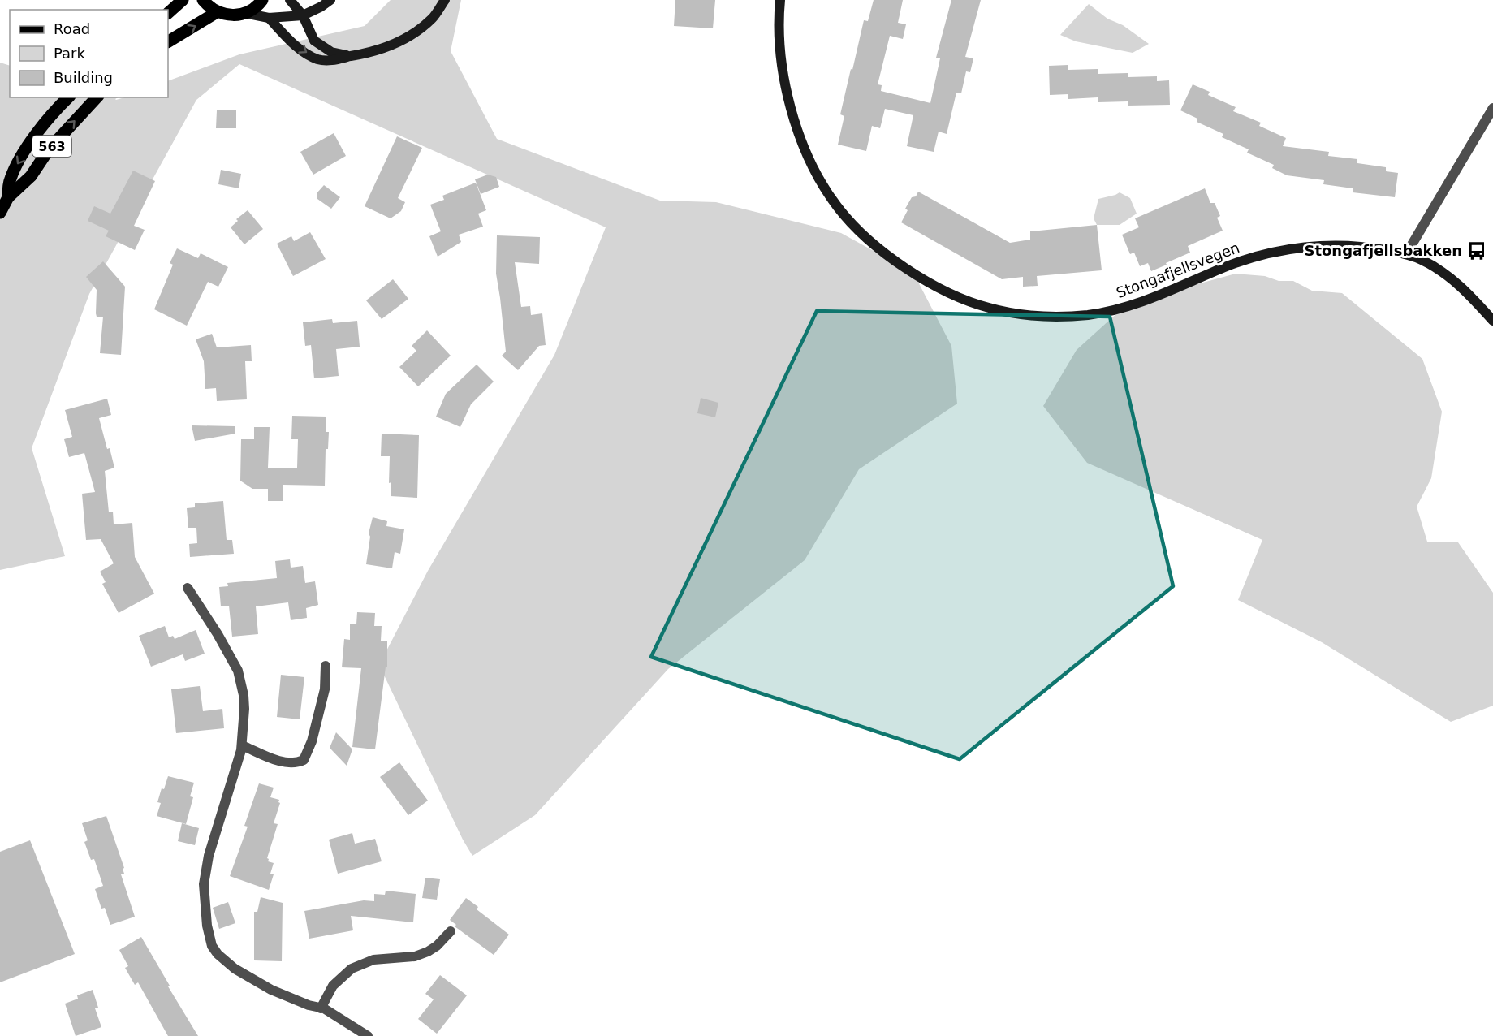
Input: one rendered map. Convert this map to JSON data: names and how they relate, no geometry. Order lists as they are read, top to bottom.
{
  "streets": {
    "main road": ["563"],
    "street": ["Stongafjellsvegen"]
  },
  "places": {
    "bus stop": ["Stongafjellsbakken"]
  },
  "legend": ["Road", "Park", "Building"]
}
